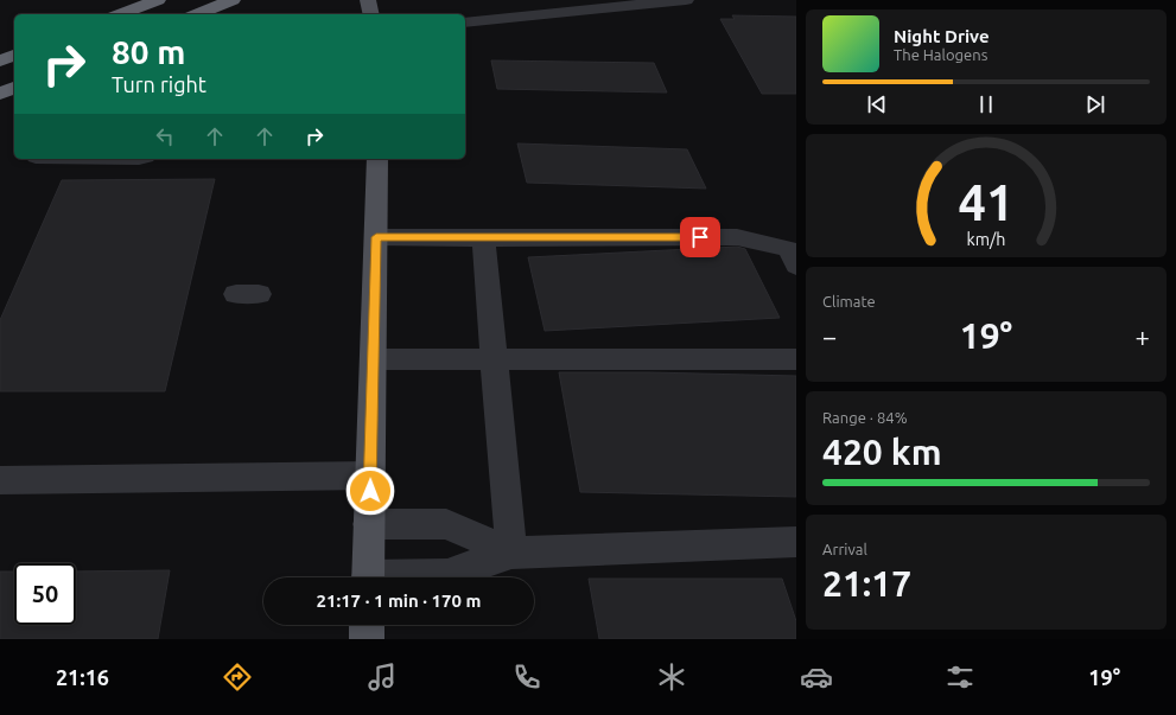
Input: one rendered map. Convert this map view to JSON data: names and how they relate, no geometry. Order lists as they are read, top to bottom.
{
  "page": {
    "turn": ["80 m", "Turn right"],
    "song": ["Night Drive", "The Halogens"],
    "tile": [
      "Climate",
      ["Range · 84%", "420 km"],
      ["Arrival", "21:17"]
    ],
    "heat": ["−", "19°", "+"],
    "limit": "50",
    "trip": "21:17 · 1 min · 170 m",
    "tabs": ["21:16", "19°"],
    "gauge": ["41", "km/h"]
  }
}
